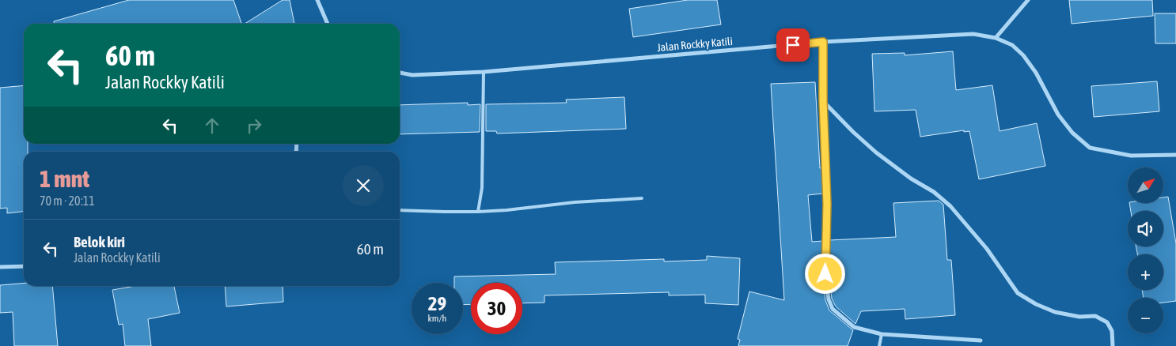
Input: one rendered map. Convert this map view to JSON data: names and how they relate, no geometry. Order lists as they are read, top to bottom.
{
  "streets": {
    "street": ["Jalan Rockky Katili"]
  },
  "north": "top right",
  "page": {
    "turn": ["60 m", "Jalan Rockky Katili"],
    "heading": ["1 mnt", "70 m · 20:11"],
    "map_buttons": ["+", "−"],
    "list": [
      {
        "name": "Belok kiri",
        "note": "Jalan Rockky Katili",
        "value": "60 m"
      }
    ],
    "speed": "29 km/h",
    "limit": "30"
  }
}
